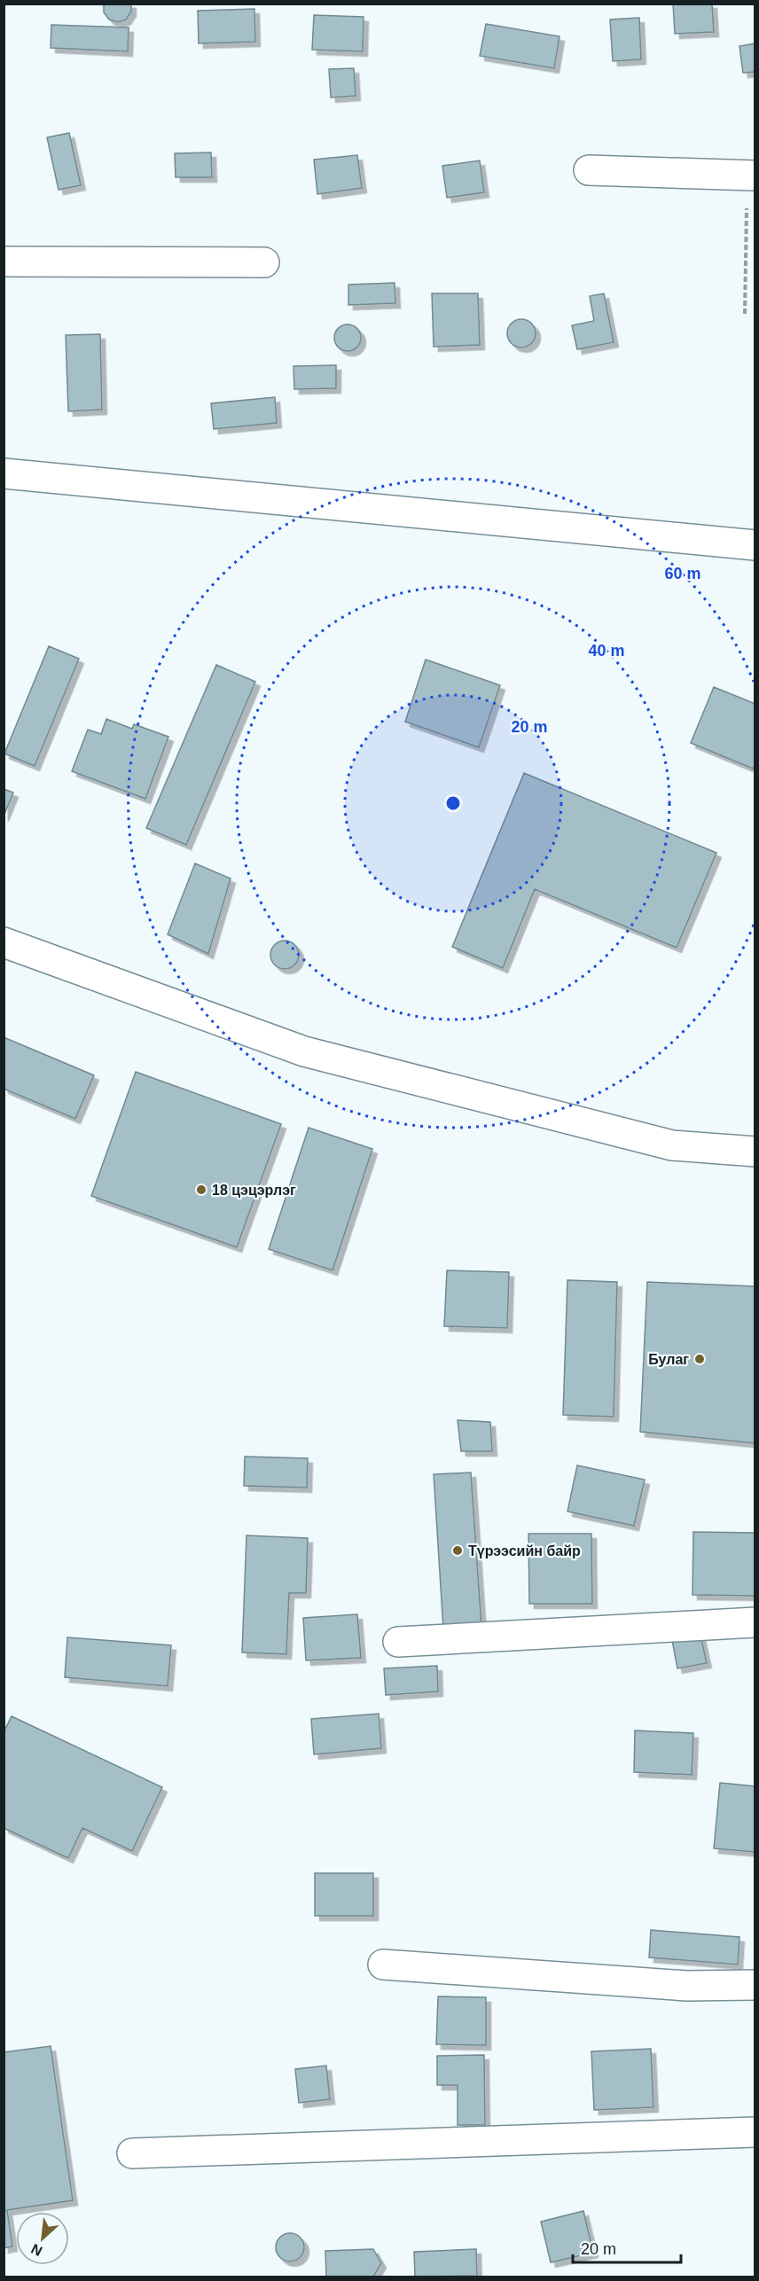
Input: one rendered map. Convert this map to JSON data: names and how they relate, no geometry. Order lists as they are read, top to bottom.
{
  "places": ["18 цэцэрлэг", "Булаг", "Түрээсийн байр"],
  "scale_bar": "20 m",
  "north": "bottom left",
  "rings": ["60 m", "40 m", "20 m"]
}
